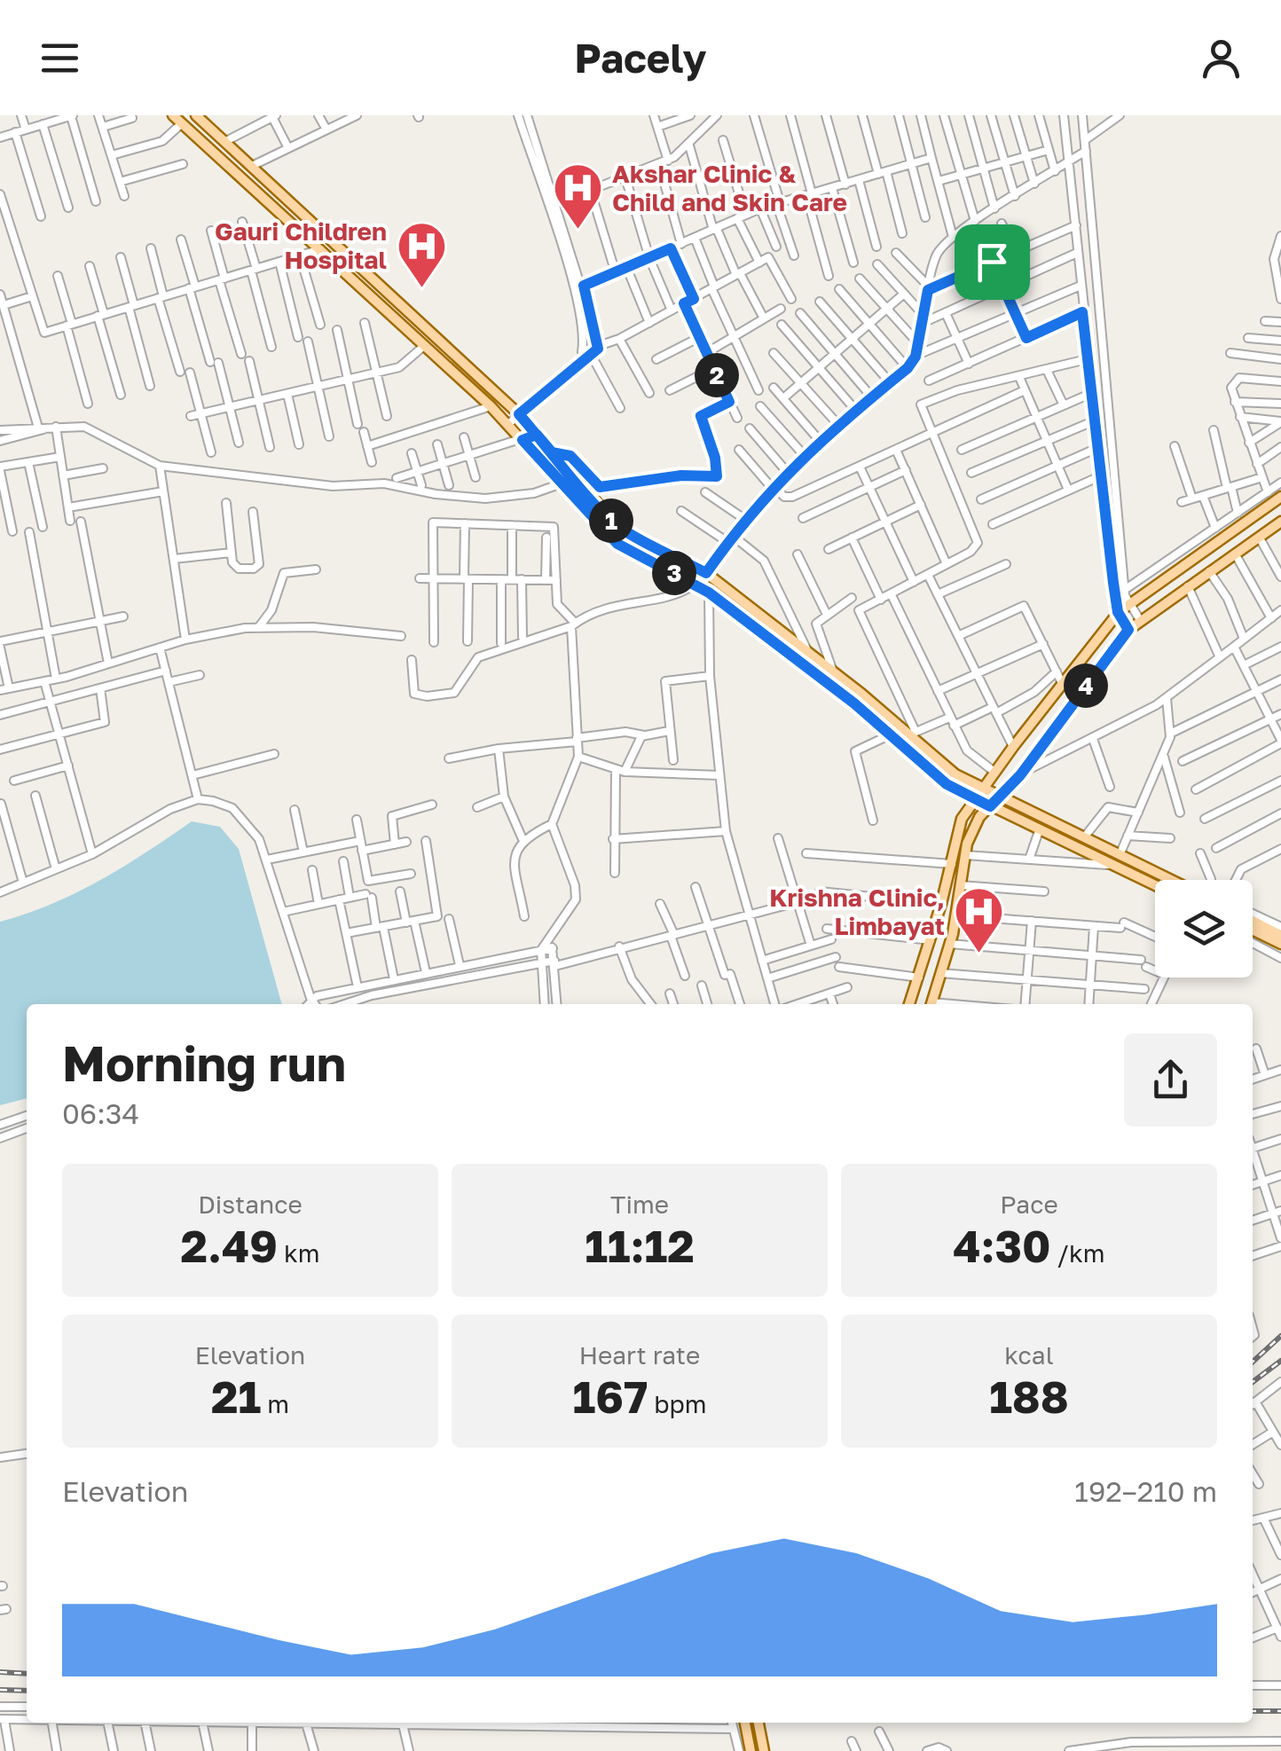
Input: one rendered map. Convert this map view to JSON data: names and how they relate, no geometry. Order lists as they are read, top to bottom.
{
  "places": {
    "hospital": ["Akshar Clinic & Child and Skin Care", "Gauri Children Hospital", "Krishna Clinic, Limbayat"]
  },
  "page": {
    "header": "Pacely",
    "pins": [
      "2",
      "1",
      "3",
      "4"
    ],
    "heading": ["Morning run", "06:34"],
    "stats": [
      ["Distance", "2.49 km"],
      ["Time", "11:12"],
      ["Pace", "4:30 /km"],
      ["Elevation", "21 m"],
      ["Heart rate", "167 bpm"],
      ["kcal", "188"]
    ],
    "chart": ["Elevation", "192–210 m"]
  }
}
